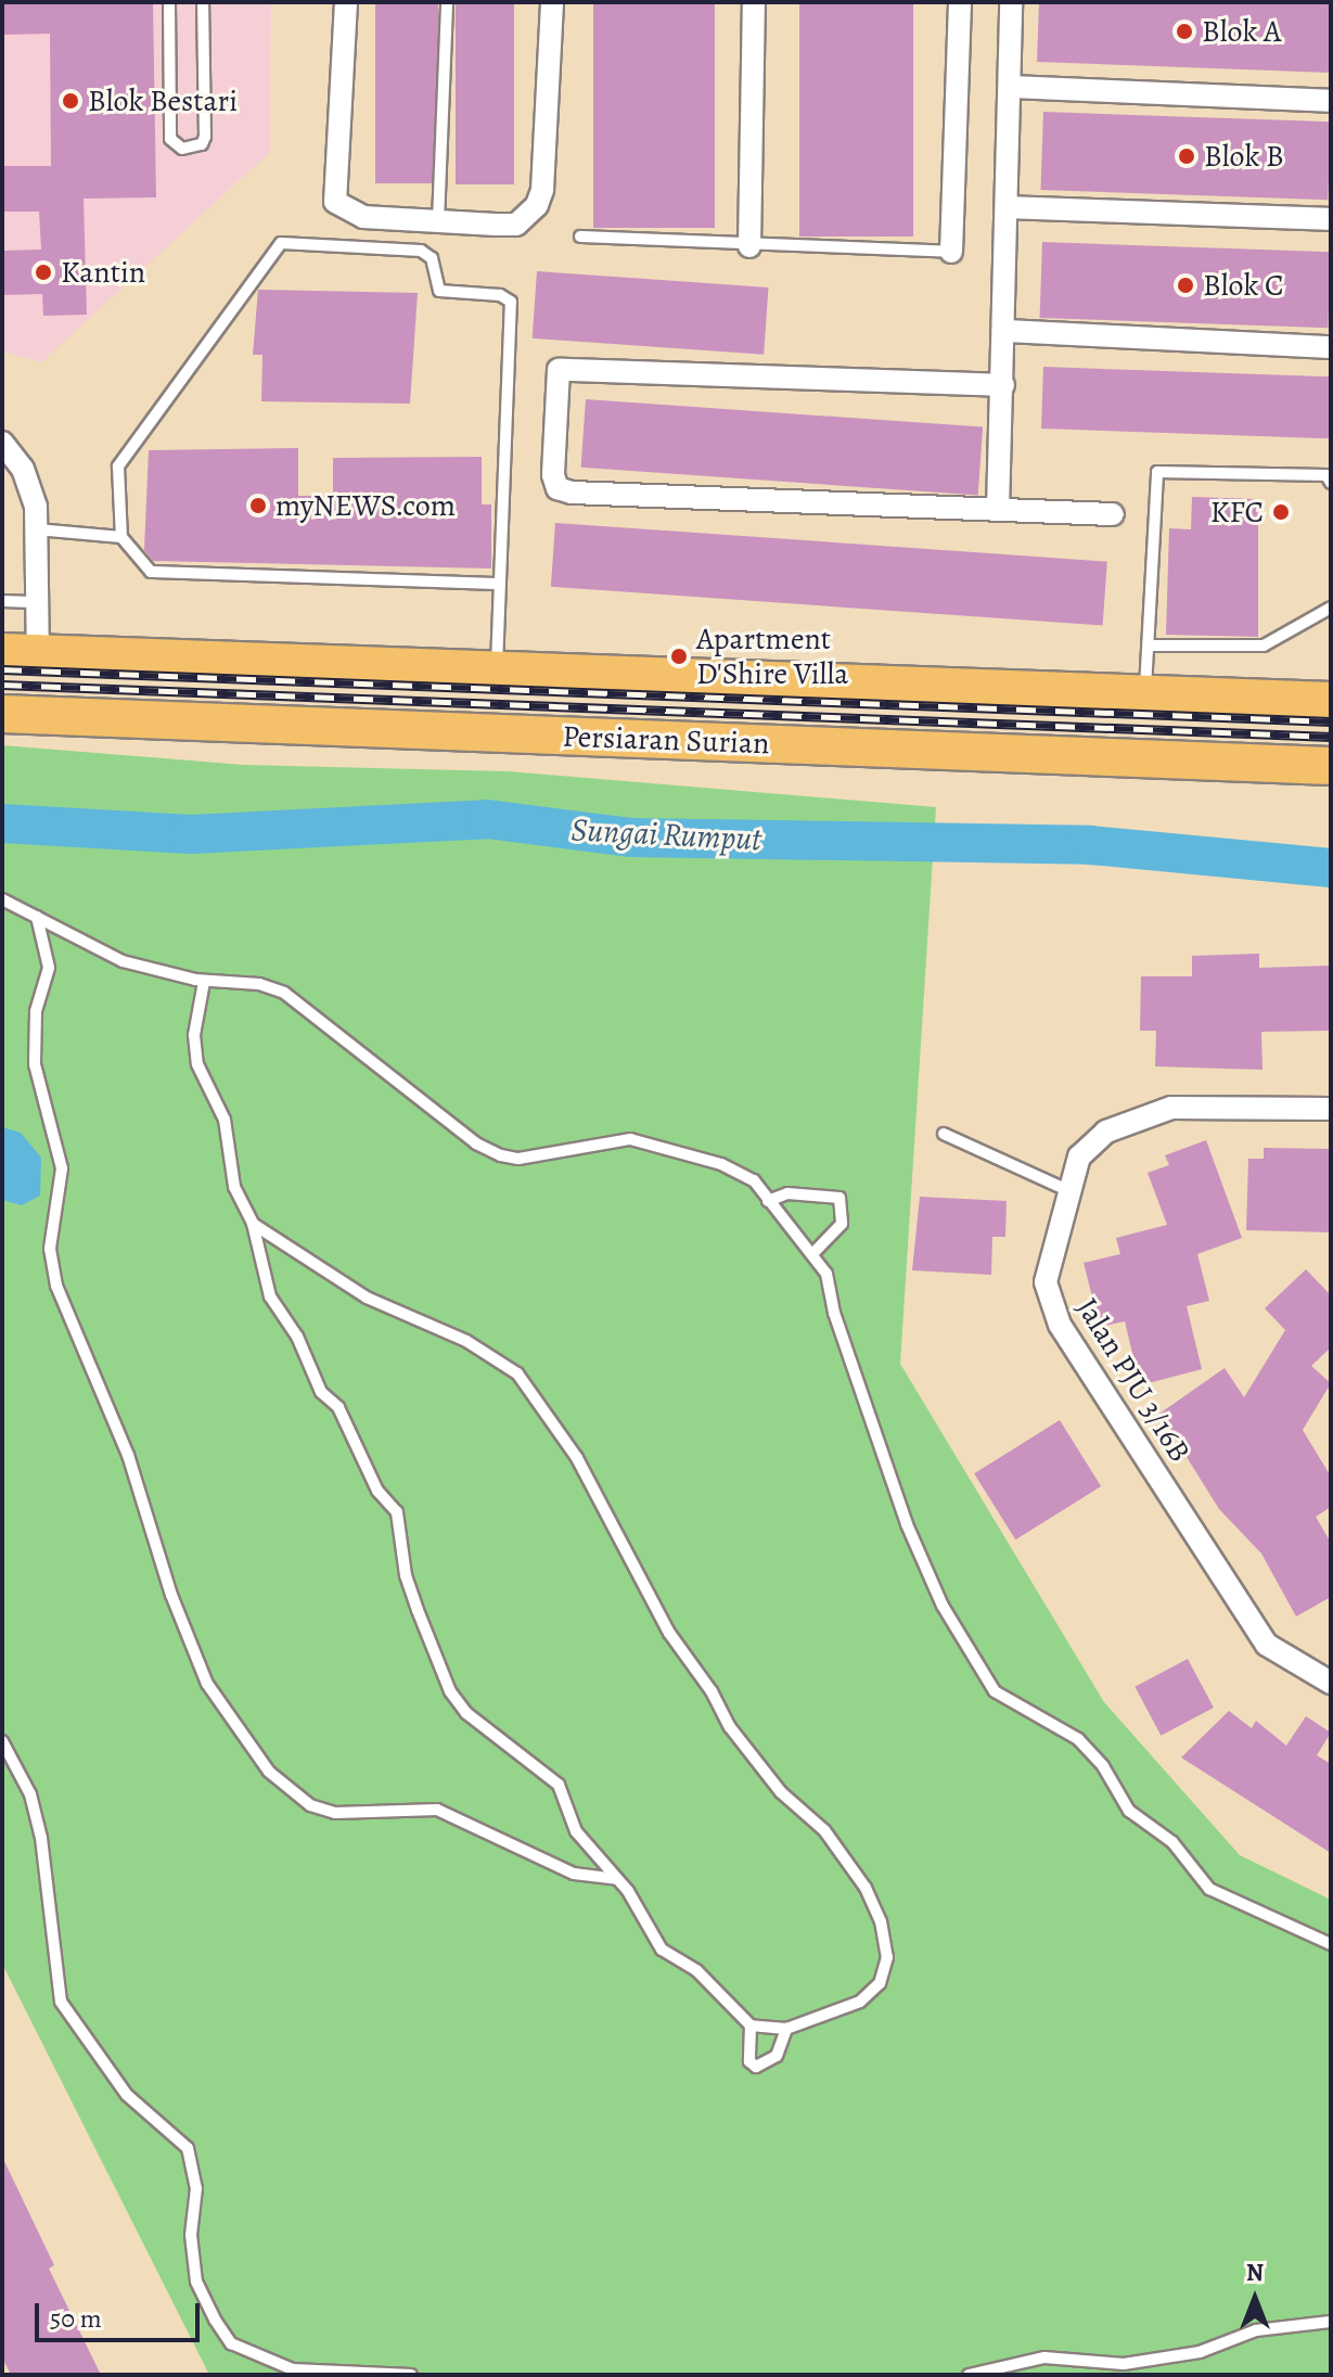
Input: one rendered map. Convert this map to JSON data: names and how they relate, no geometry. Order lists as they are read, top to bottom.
{
  "streets": {
    "main road": ["Persiaran Surian"],
    "street": ["Jalan PJU 3/16B"]
  },
  "water": ["Sungai Rumput"],
  "places": [
    "Blok A",
    "Blok Bestari",
    "Blok B",
    "Kantin",
    "Blok C",
    "myNEWS.com",
    "KFC",
    "Apartment D'Shire Villa"
  ],
  "scale_bar": "50 m",
  "north": "top"
}
